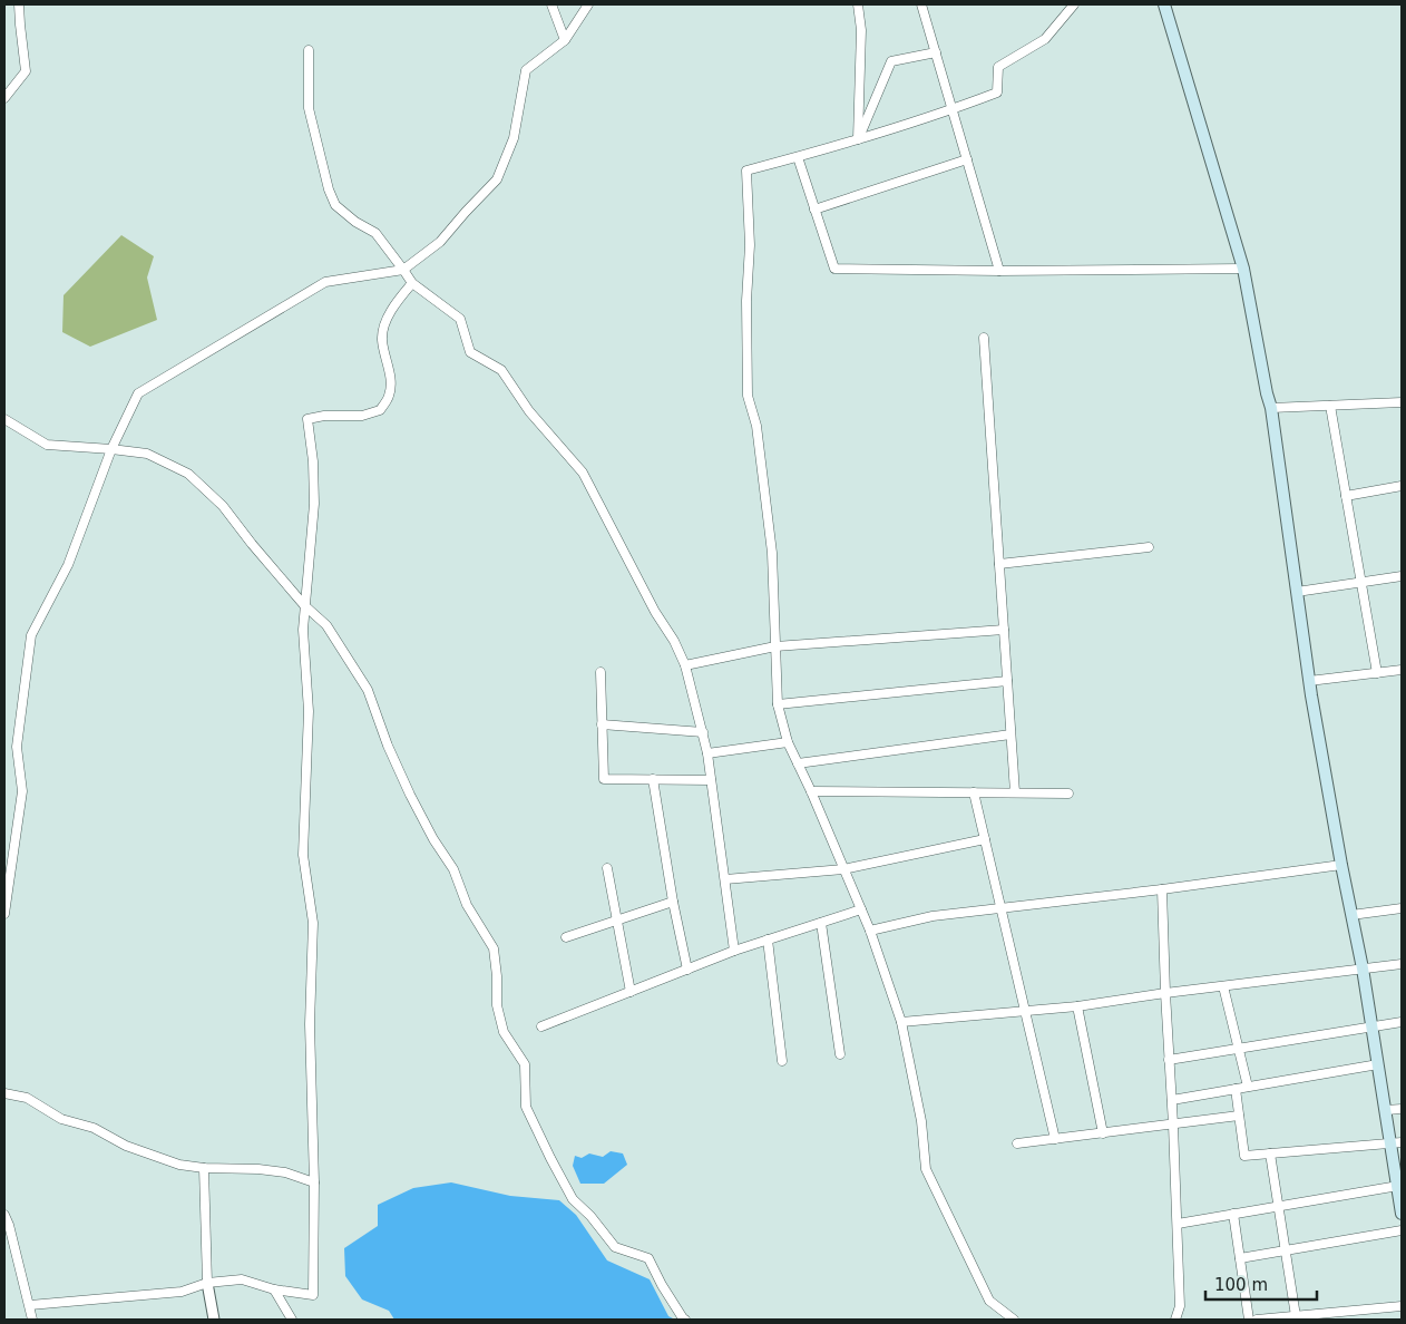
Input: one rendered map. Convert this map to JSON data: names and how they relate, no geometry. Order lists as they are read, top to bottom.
{
  "scale_bar": "100 m"
}
